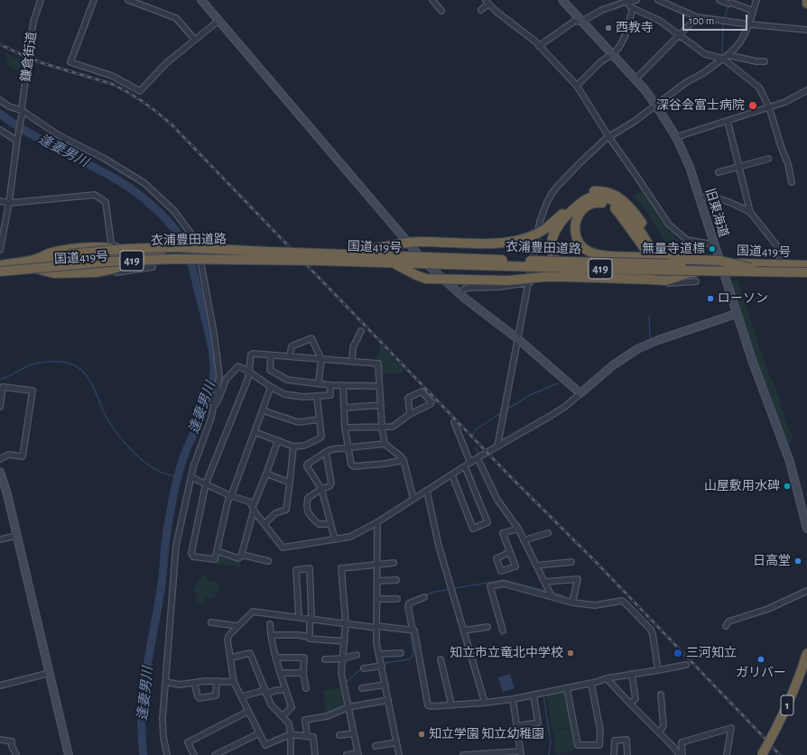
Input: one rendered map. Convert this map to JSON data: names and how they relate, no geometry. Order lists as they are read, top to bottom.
{
  "streets": {
    "highway": [
      "衣浦豊田道路",
      "国道419号",
      "419",
      "1"
    ],
    "street": ["鎌倉街道", "旧東海道"]
  },
  "crossings": [
    ["旧東海道", "衣浦豊田道路"],
    ["旧東海道", "国道419号"],
    ["旧東海道", "419"],
    ["衣浦豊田道路", "国道419号"],
    ["衣浦豊田道路", "419"],
    ["国道419号", "419"]
  ],
  "water": ["逢妻男川"],
  "places": [
    "西教寺",
    "深谷会富士病院",
    "無量寺道標",
    "ローソン",
    "山屋敷用水碑",
    "日高堂",
    "知立市立竜北中学校",
    "三河知立",
    "ガリバー",
    "知立学園 知立幼稚園"
  ],
  "scale_bar": "100 m"
}
